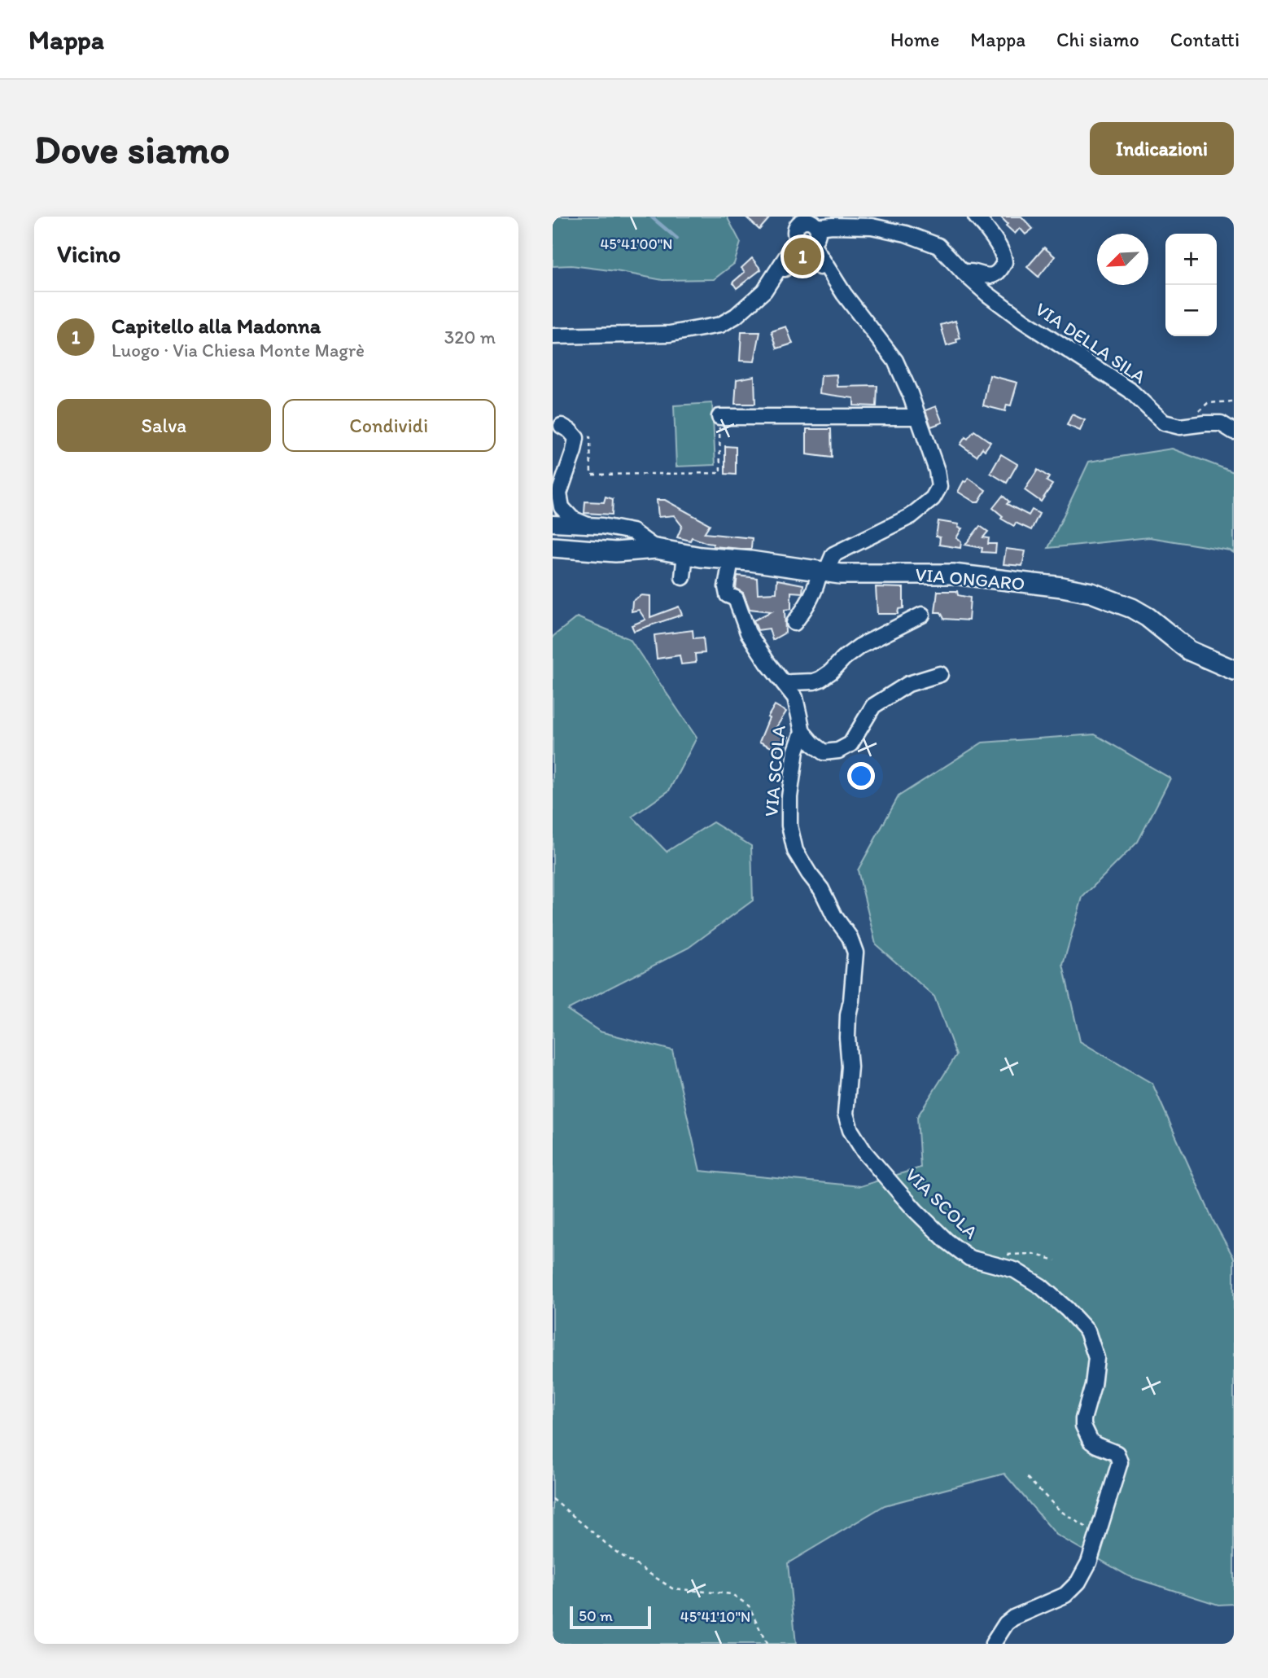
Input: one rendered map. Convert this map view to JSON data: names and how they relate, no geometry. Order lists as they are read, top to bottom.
{
  "streets": {
    "main road": ["VIA ONGARO"],
    "street": ["VIA DELLA SILA", "VIA SCOLA"]
  },
  "crossings": [
    ["VIA ONGARO", "VIA SCOLA"]
  ],
  "scale_bar": "50 m",
  "north": "bottom left",
  "page": {
    "header": "Mappa",
    "nav": [
      "Home",
      "Mappa",
      "Chi siamo",
      "Contatti"
    ],
    "buttons": [
      "Indicazioni",
      ["Salva", "Condividi"]
    ],
    "title": "Dove siamo",
    "heading": "Vicino",
    "map_buttons": ["+", "−"],
    "pins": "1",
    "list": [
      {
        "mark": "1",
        "name": "Capitello alla Madonna",
        "note": "Luogo · Via Chiesa Monte Magrè",
        "value": "320 m"
      }
    ],
    "scale": "50 m"
  },
  "coordinates": ["45°41'00\"N", "45°41'10\"N"]
}
